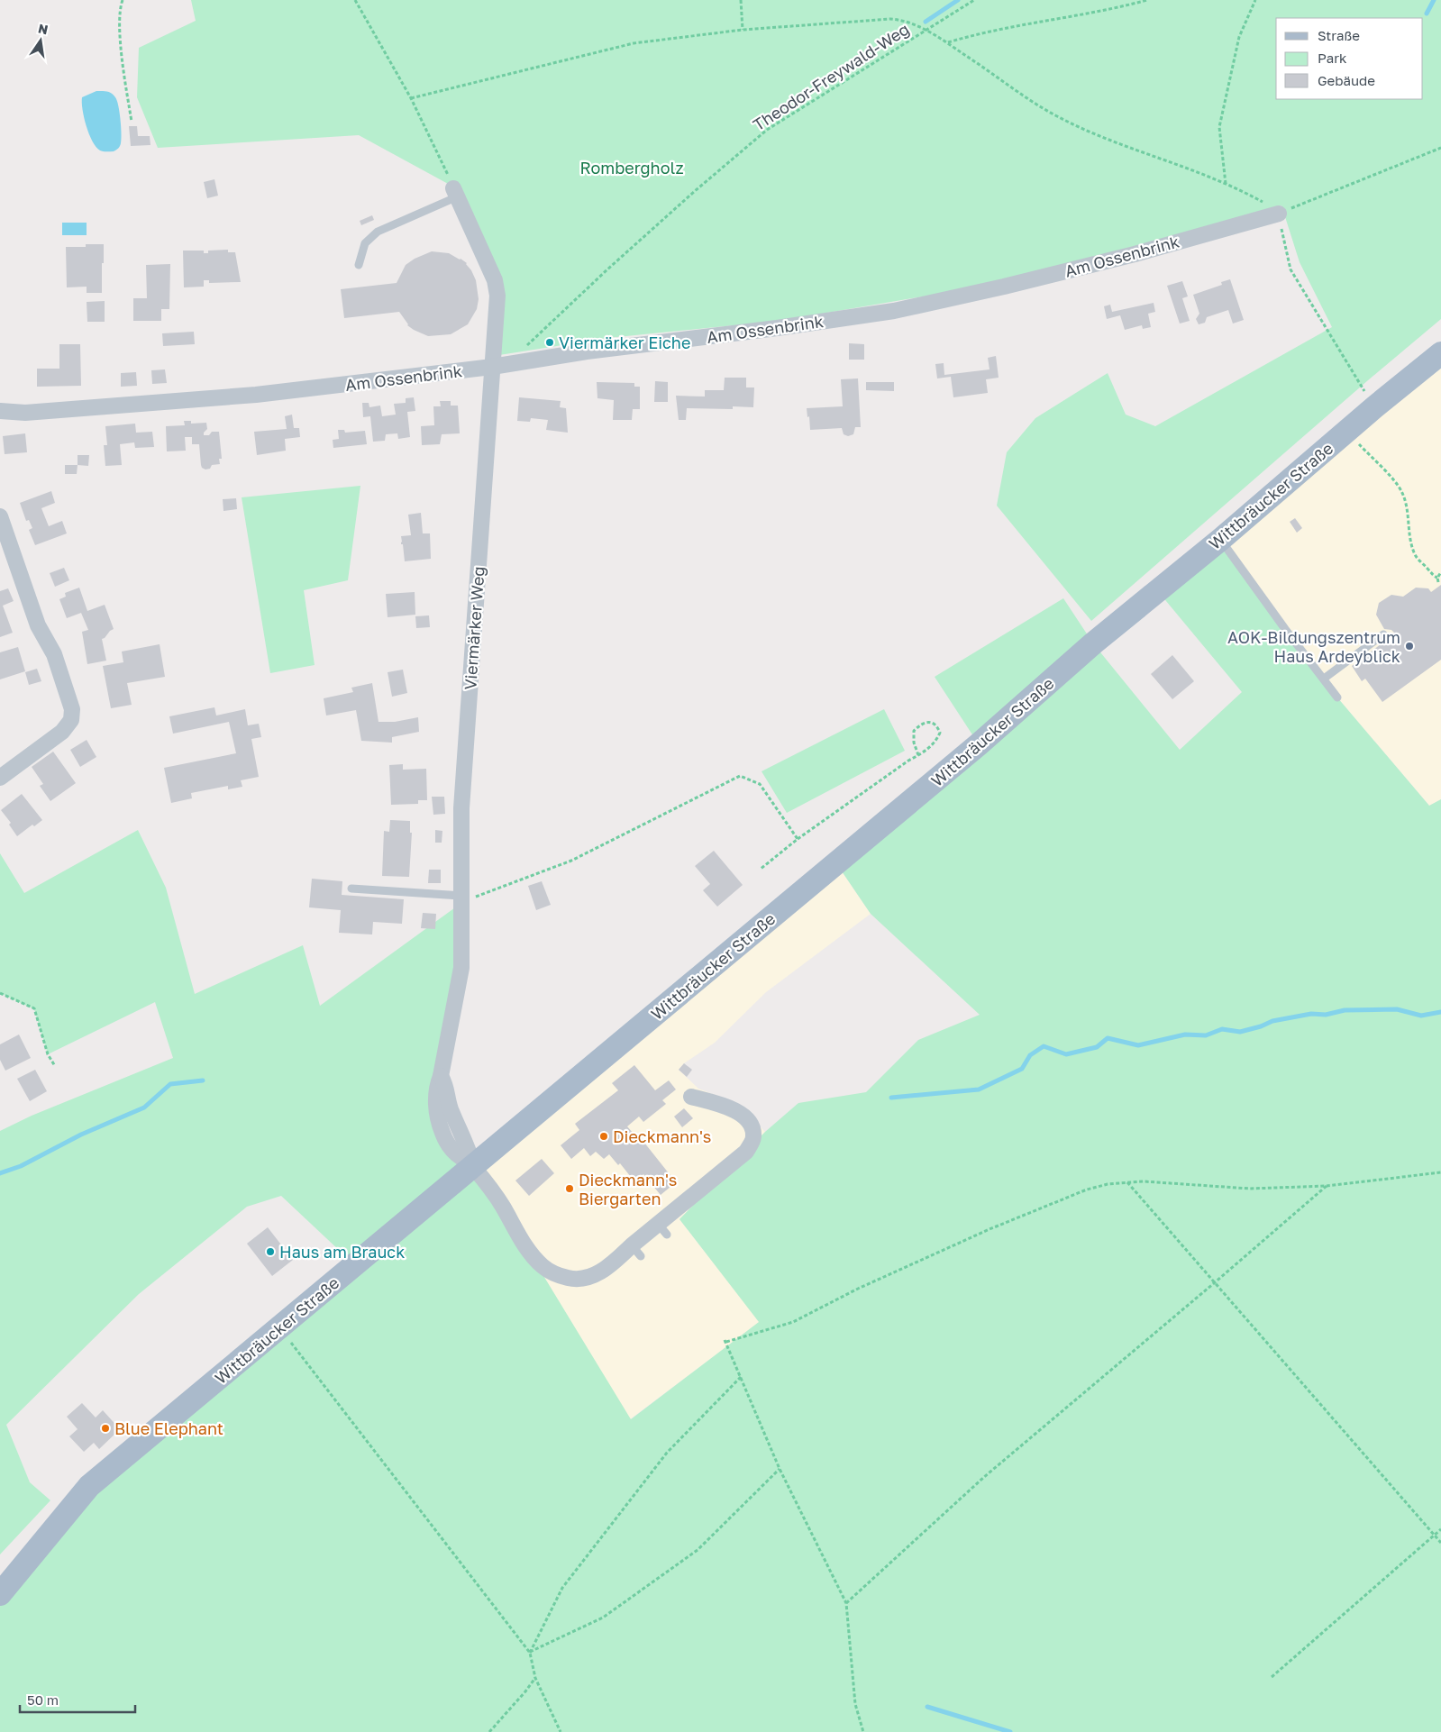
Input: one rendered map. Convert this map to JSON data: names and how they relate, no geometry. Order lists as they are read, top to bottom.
{
  "streets": {
    "main road": ["Wittbräucker Straße"],
    "street": ["Am Ossenbrink", "Viermärker Weg"],
    "path": ["Theodor-Freywald-Weg"]
  },
  "crossings": [
    ["Am Ossenbrink", "Viermärker Weg"],
    ["Wittbräucker Straße", "Viermärker Weg"]
  ],
  "parks": ["Rombergholz"],
  "places": [
    "Viermärker Eiche",
    "AOK-Bildungszentrum Haus Ardeyblick",
    "Dieckmann's",
    "Dieckmann's Biergarten",
    "Haus am Brauck",
    "Blue Elephant"
  ],
  "legend": ["Straße", "Park", "Gebäude"],
  "scale_bar": "50 m",
  "north": "top"
}
